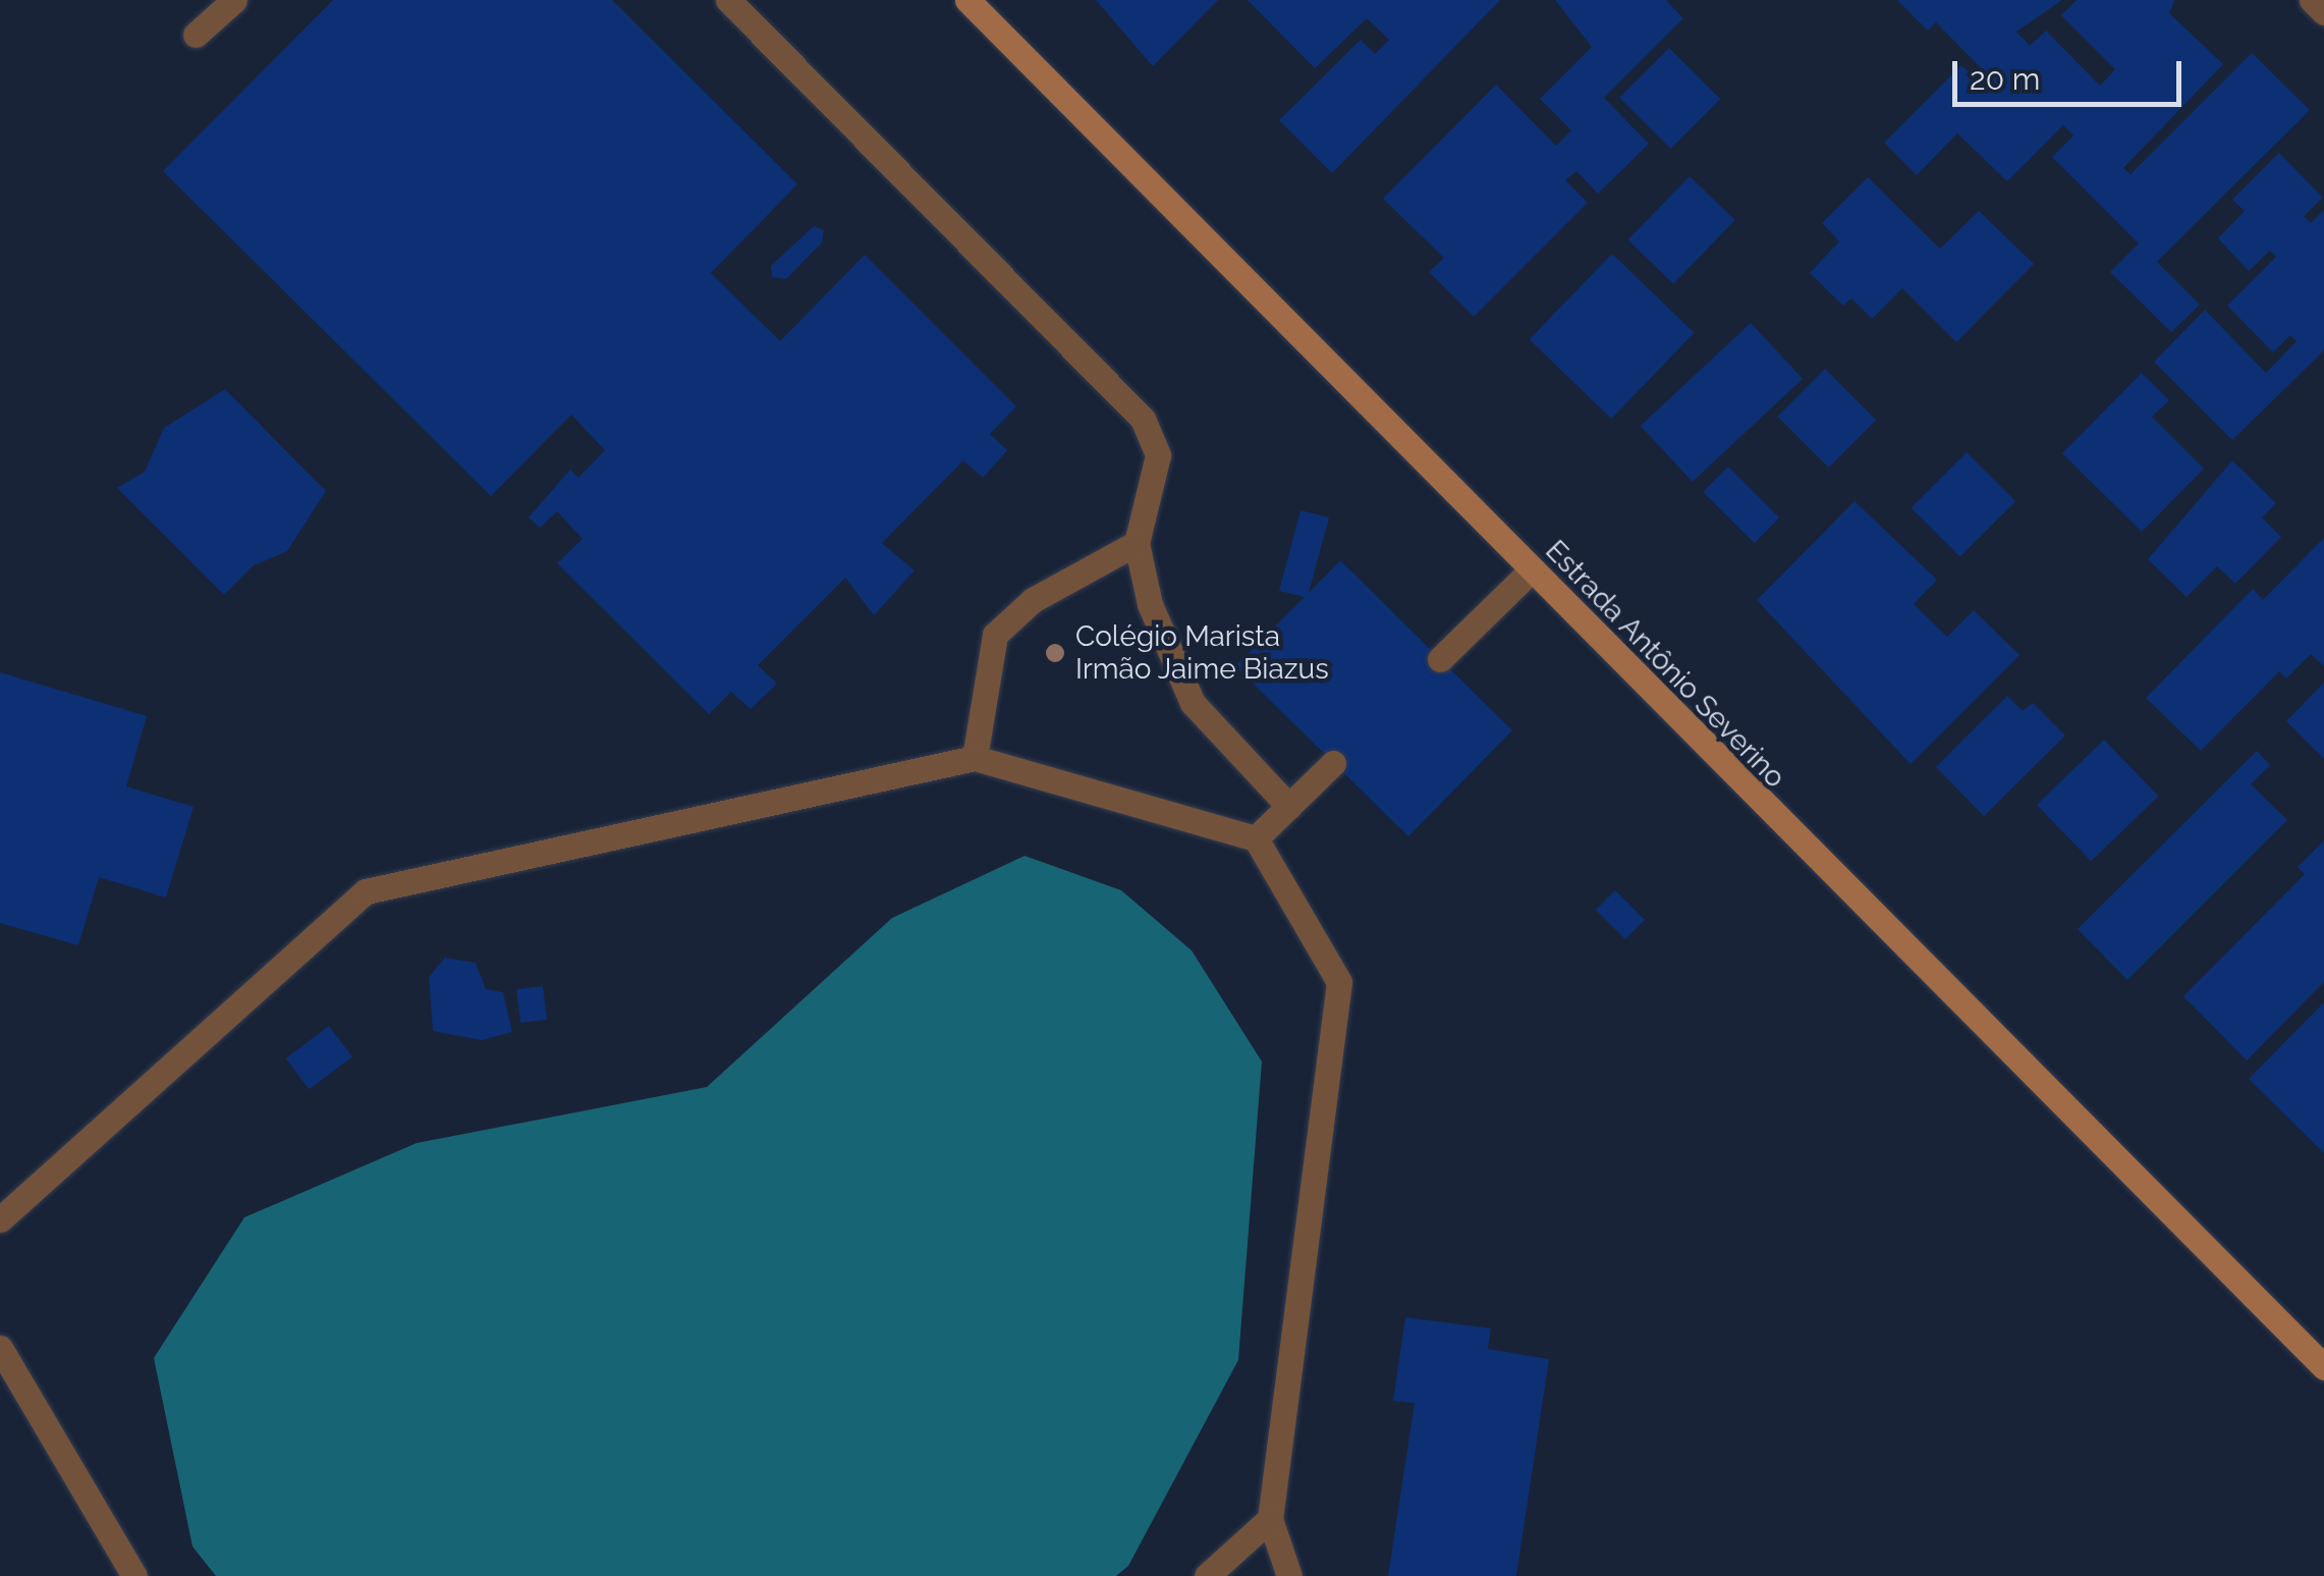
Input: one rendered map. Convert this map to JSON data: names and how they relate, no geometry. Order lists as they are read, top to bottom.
{
  "streets": {
    "street": ["Estrada Antônio Severino"]
  },
  "places": ["Colégio Marista Irmão Jaime Biazus"],
  "scale_bar": "20 m"
}
